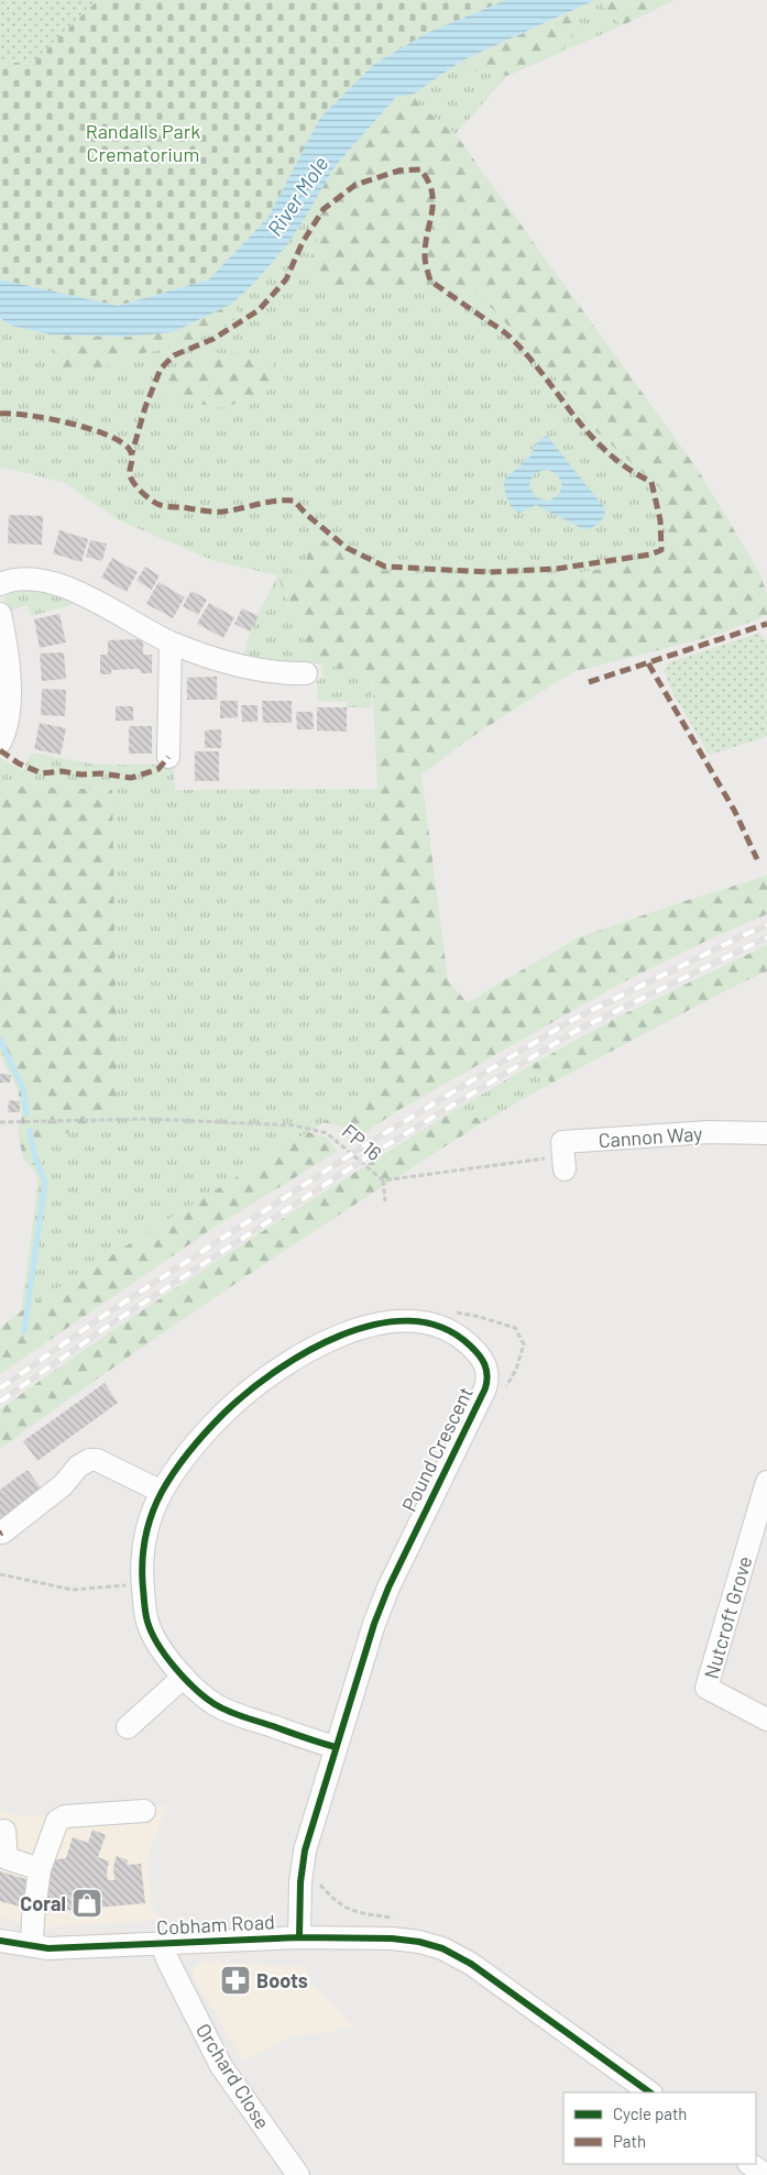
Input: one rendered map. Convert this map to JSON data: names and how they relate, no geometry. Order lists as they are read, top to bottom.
{
  "streets": {
    "street": [
      "Cannon Way",
      "Pound Crescent",
      "Nutcroft Grove",
      "Cobham Road",
      "Orchard Close"
    ],
    "path": ["FP 16"]
  },
  "crossings": [
    ["Cannon Way", "FP 16"],
    ["Pound Crescent", "Cobham Road"],
    ["Cobham Road", "Orchard Close"]
  ],
  "water": ["River Mole"],
  "parks": ["Randalls Park Crematorium"],
  "places": {
    "shop": ["Coral"],
    "pharmacy": ["Boots"]
  },
  "legend": ["Cycle path", "Path"]
}
